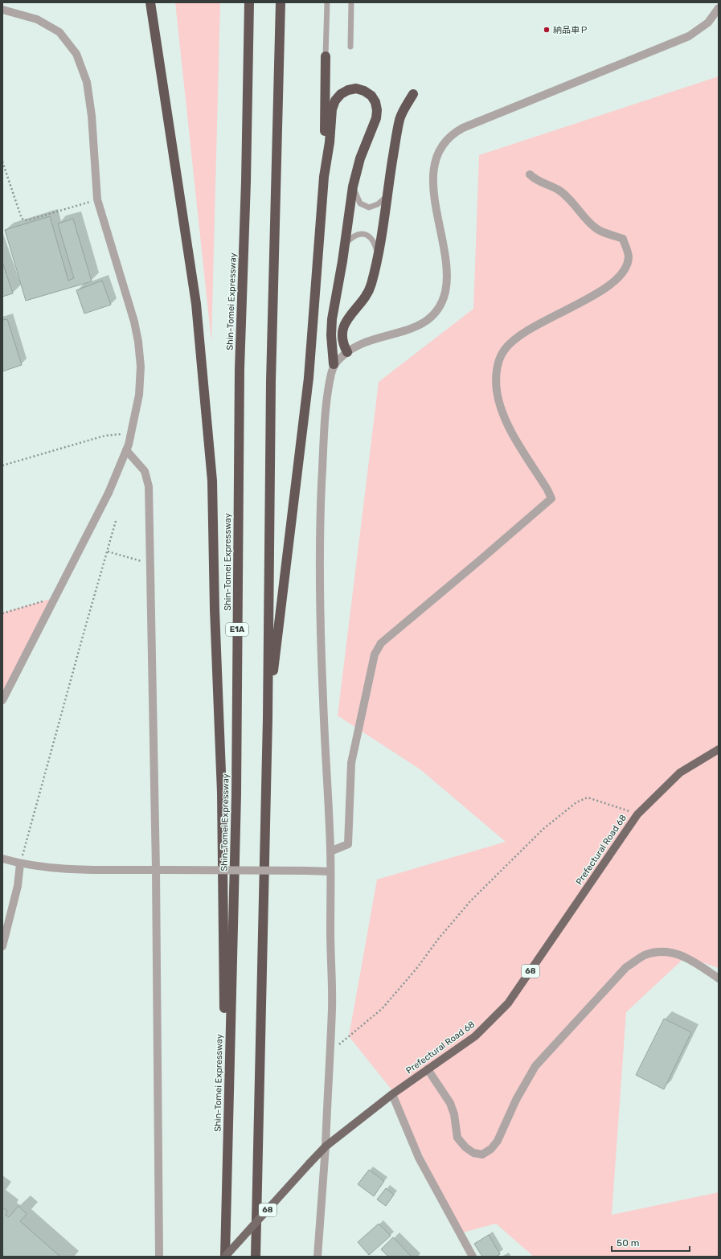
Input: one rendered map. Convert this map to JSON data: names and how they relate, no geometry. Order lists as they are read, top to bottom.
{
  "streets": {
    "highway": ["Shin-Tomei Expressway", "E1A"],
    "main road": ["Prefectural Road 68", "68"]
  },
  "crossings": [
    ["Shin-Tomei Expressway", "Prefectural Road 68"]
  ],
  "places": ["納品車Ｐ"],
  "scale_bar": "50 m"
}
